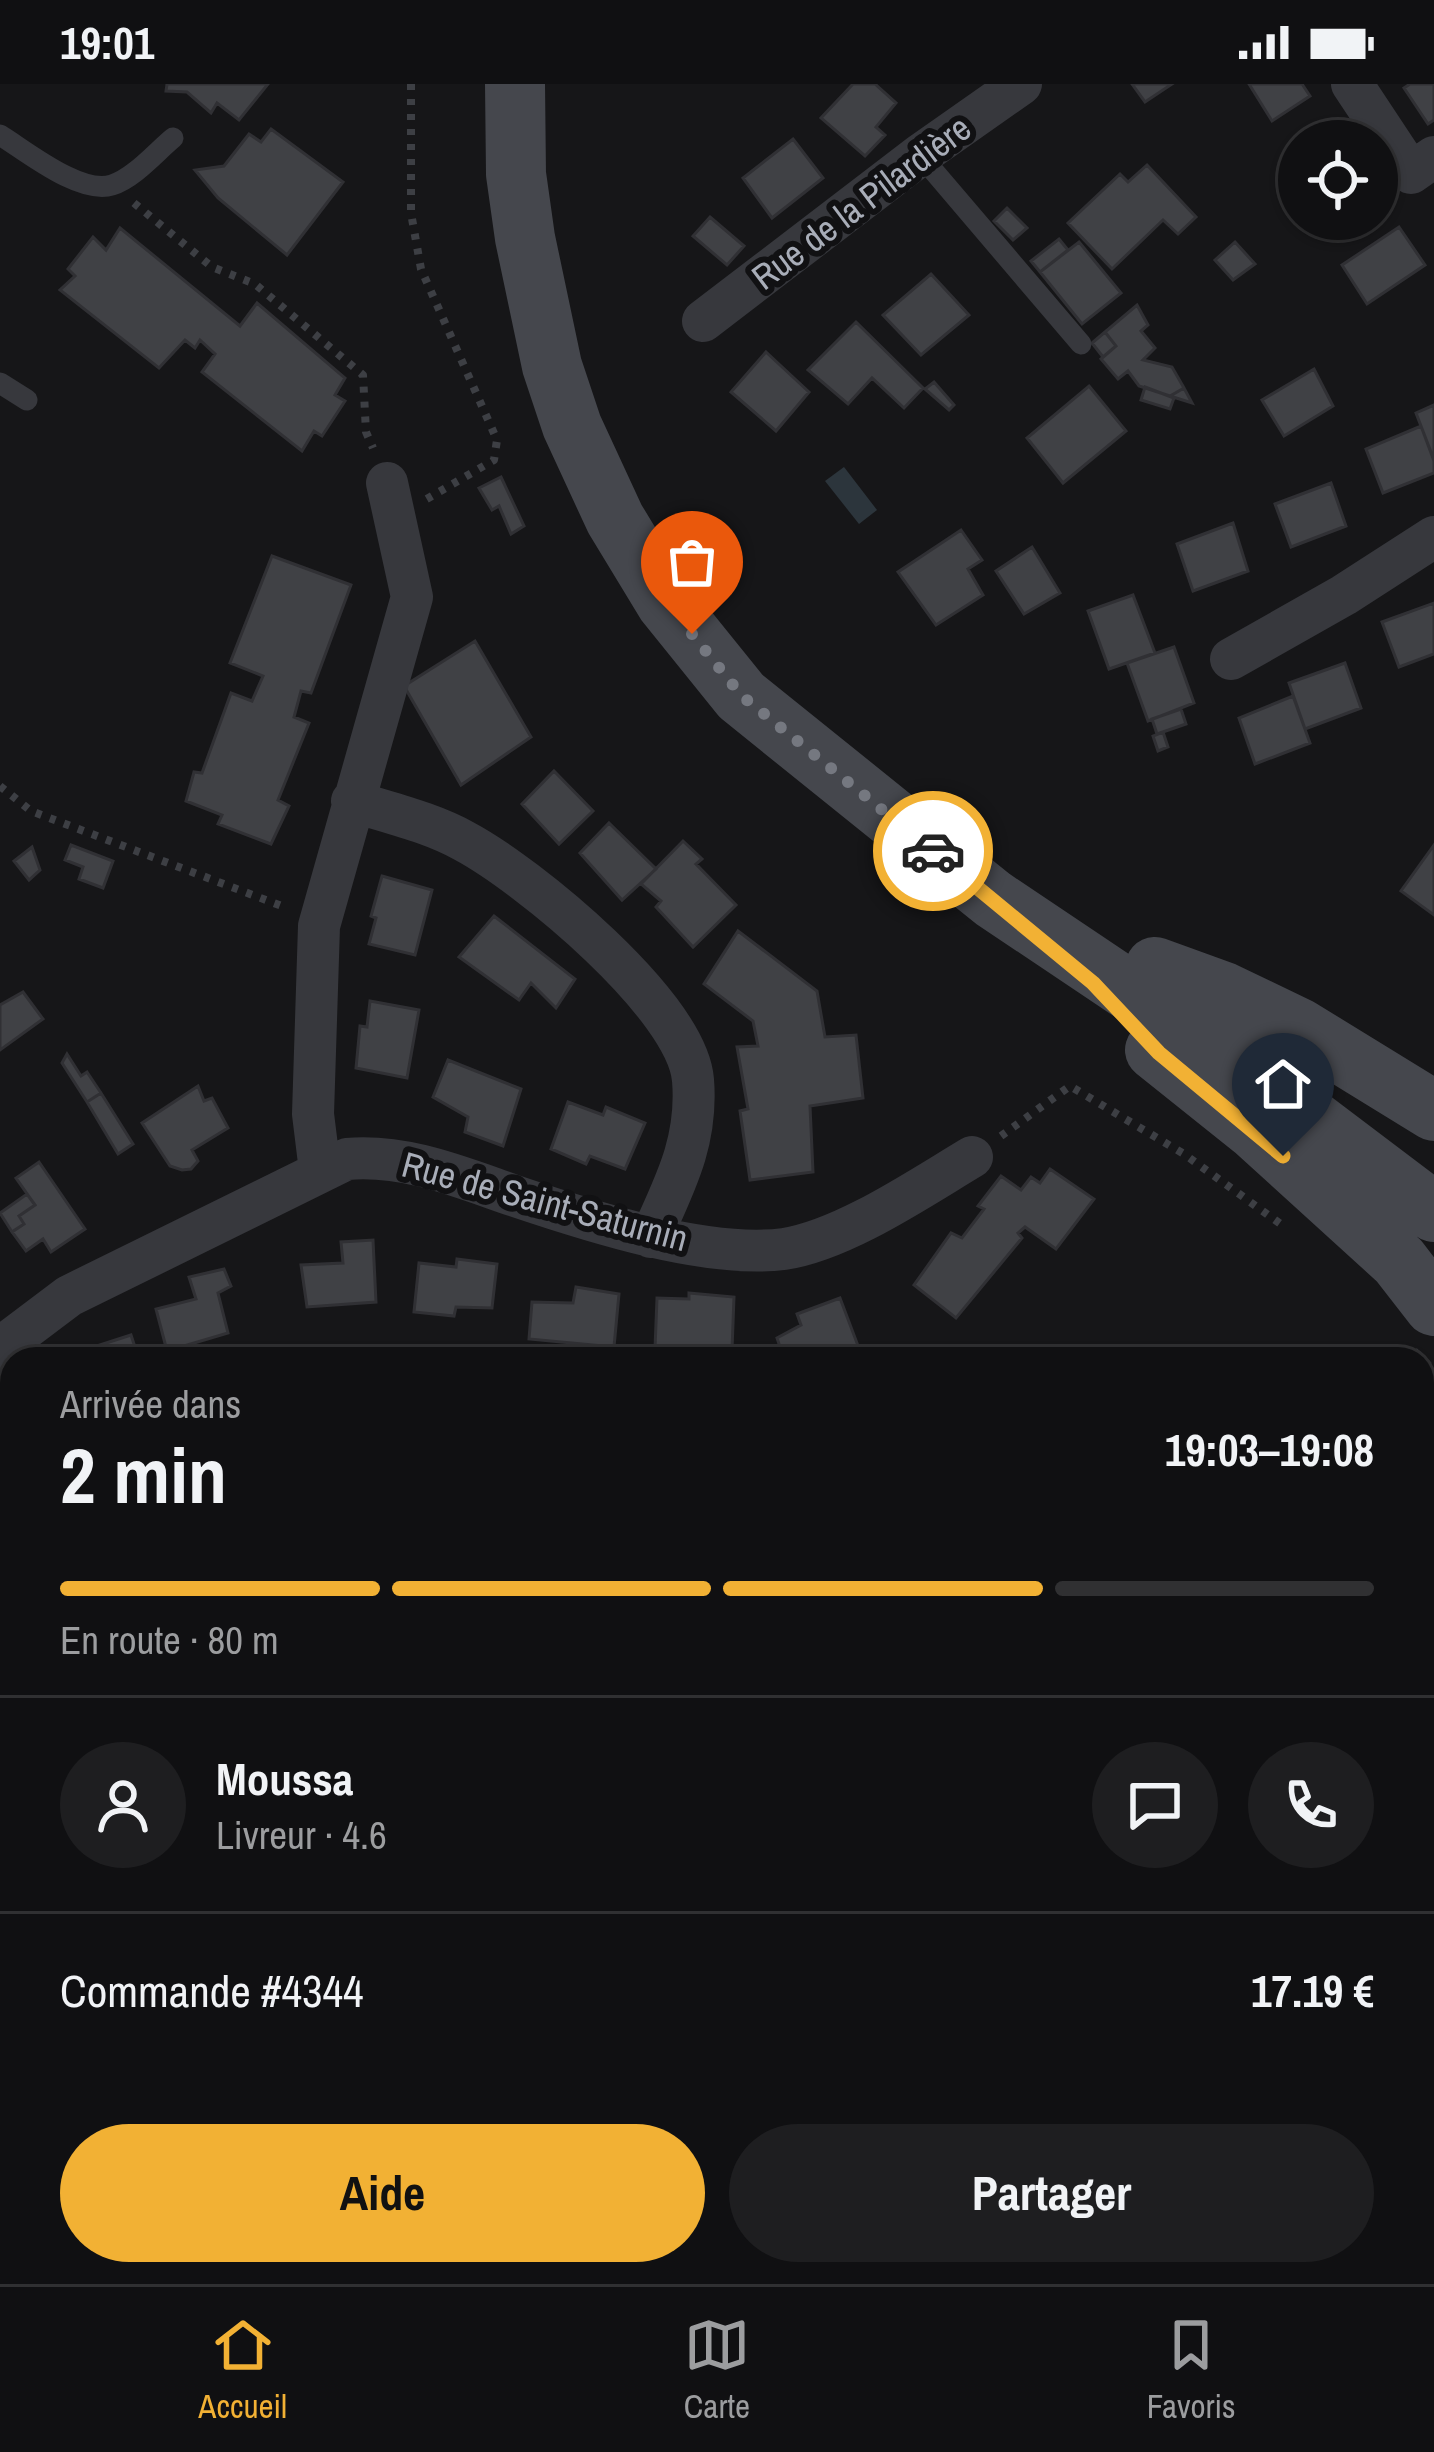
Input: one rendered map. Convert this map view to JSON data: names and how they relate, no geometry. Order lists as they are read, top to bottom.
{
  "streets": {
    "street": ["Rue de la Pilardière", "Rue de Saint-Saturnin"]
  },
  "page": {
    "status": "19:01",
    "heading": ["2 min", "Arrivée dans", "19:03–19:08"],
    "panel": [
      "Moussa",
      "Livreur · 4.6",
      "Commande #4344",
      "17.19 €"
    ],
    "bar": "En route · 80 m",
    "buttons": ["Aide", "Partager"],
    "tabs": ["Accueil", "Carte", "Favoris"]
  }
}
